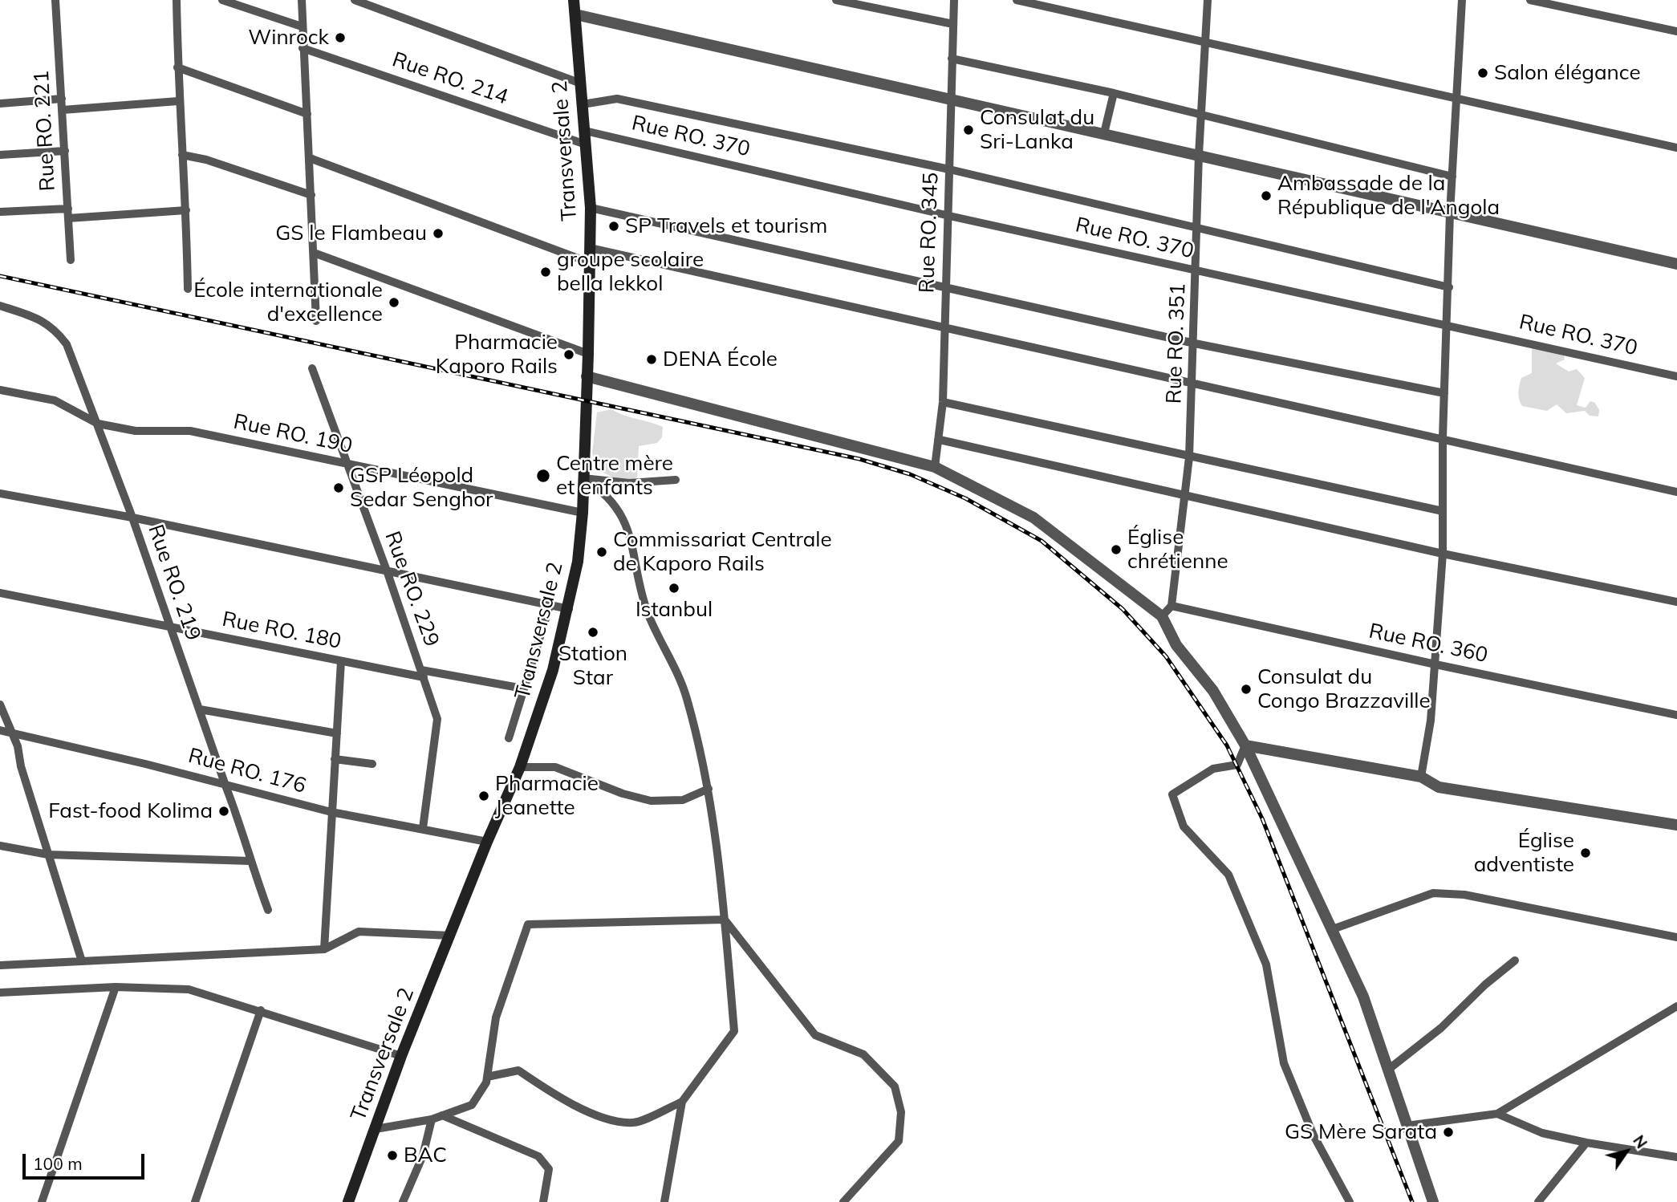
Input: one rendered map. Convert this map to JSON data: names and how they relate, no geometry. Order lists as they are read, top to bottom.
{
  "streets": {
    "main road": ["Transversale 2"],
    "street": [
      "Rue RO. 214",
      "Rue RO. 221",
      "Rue RO. 370",
      "Rue RO. 345",
      "Rue RO. 351",
      "Rue RO. 190",
      "Rue RO. 219",
      "Rue RO. 229",
      "Rue RO. 180",
      "Rue RO. 360",
      "Rue RO. 176"
    ]
  },
  "crossings": [
    ["Rue RO. 214", "Transversale 2"],
    ["Rue RO. 370", "Transversale 2"],
    ["Rue RO. 370", "Rue RO. 345"],
    ["Rue RO. 370", "Rue RO. 351"],
    ["Transversale 2", "Rue RO. 190"],
    ["Transversale 2", "Rue RO. 176"],
    ["Rue RO. 351", "Rue RO. 360"],
    ["Rue RO. 190", "Rue RO. 219"],
    ["Rue RO. 190", "Rue RO. 229"],
    ["Rue RO. 219", "Rue RO. 180"],
    ["Rue RO. 219", "Rue RO. 176"],
    ["Rue RO. 229", "Rue RO. 180"],
    ["Rue RO. 229", "Rue RO. 176"]
  ],
  "places": [
    "Winrock",
    "Salon élégance",
    "Consulat du Sri-Lanka",
    "Ambassade de la République de l'Angola",
    "SP Travels et tourism",
    "GS le Flambeau",
    "groupe scolaire bella lekkol",
    "École internationale d'excellence",
    "Pharmacie Kaporo Rails",
    "DENA École",
    "Centre mère et enfants",
    "GSP Léopold Sedar Senghor",
    "Église chrétienne",
    "Commissariat Centrale de Kaporo Rails",
    "Istanbul",
    "Station Star",
    "Consulat du Congo Brazzaville",
    "Pharmacie Jeanette",
    "Fast-food Kolima",
    "Église adventiste",
    "GS Mère Sarata",
    "BAC"
  ],
  "scale_bar": "100 m",
  "north": "top right"
}
